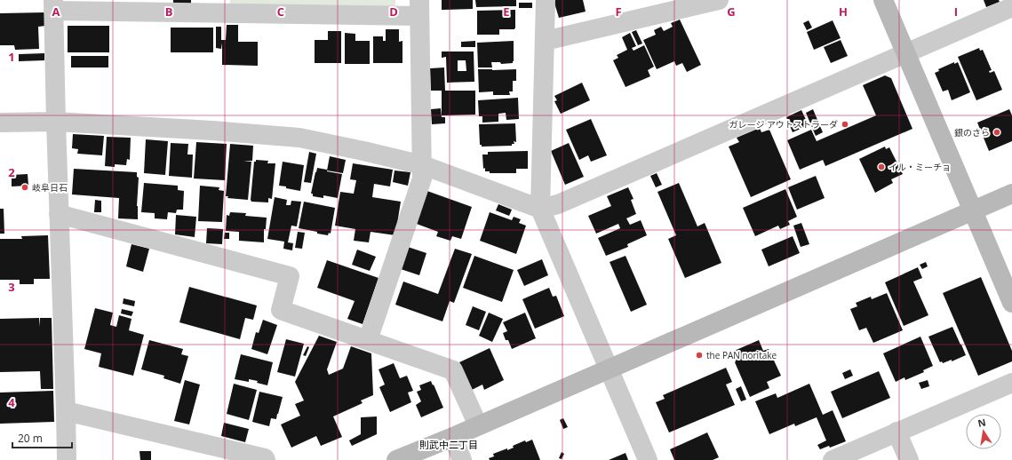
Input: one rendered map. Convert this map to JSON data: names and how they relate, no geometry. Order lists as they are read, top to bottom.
{
  "districts": ["則武中二丁目"],
  "places": [
    "ガレージ アウトストラーダ",
    "銀のさら",
    "イル・ミーチョ",
    "岐阜日石",
    "the PAN noritake"
  ],
  "scale_bar": "20 m",
  "north": "top",
  "grid": {
    "columns": [
      "A",
      "B",
      "C",
      "D",
      "E",
      "F",
      "G",
      "H",
      "I"
    ],
    "rows": [
      "1",
      "2",
      "3",
      "4"
    ]
  }
}
